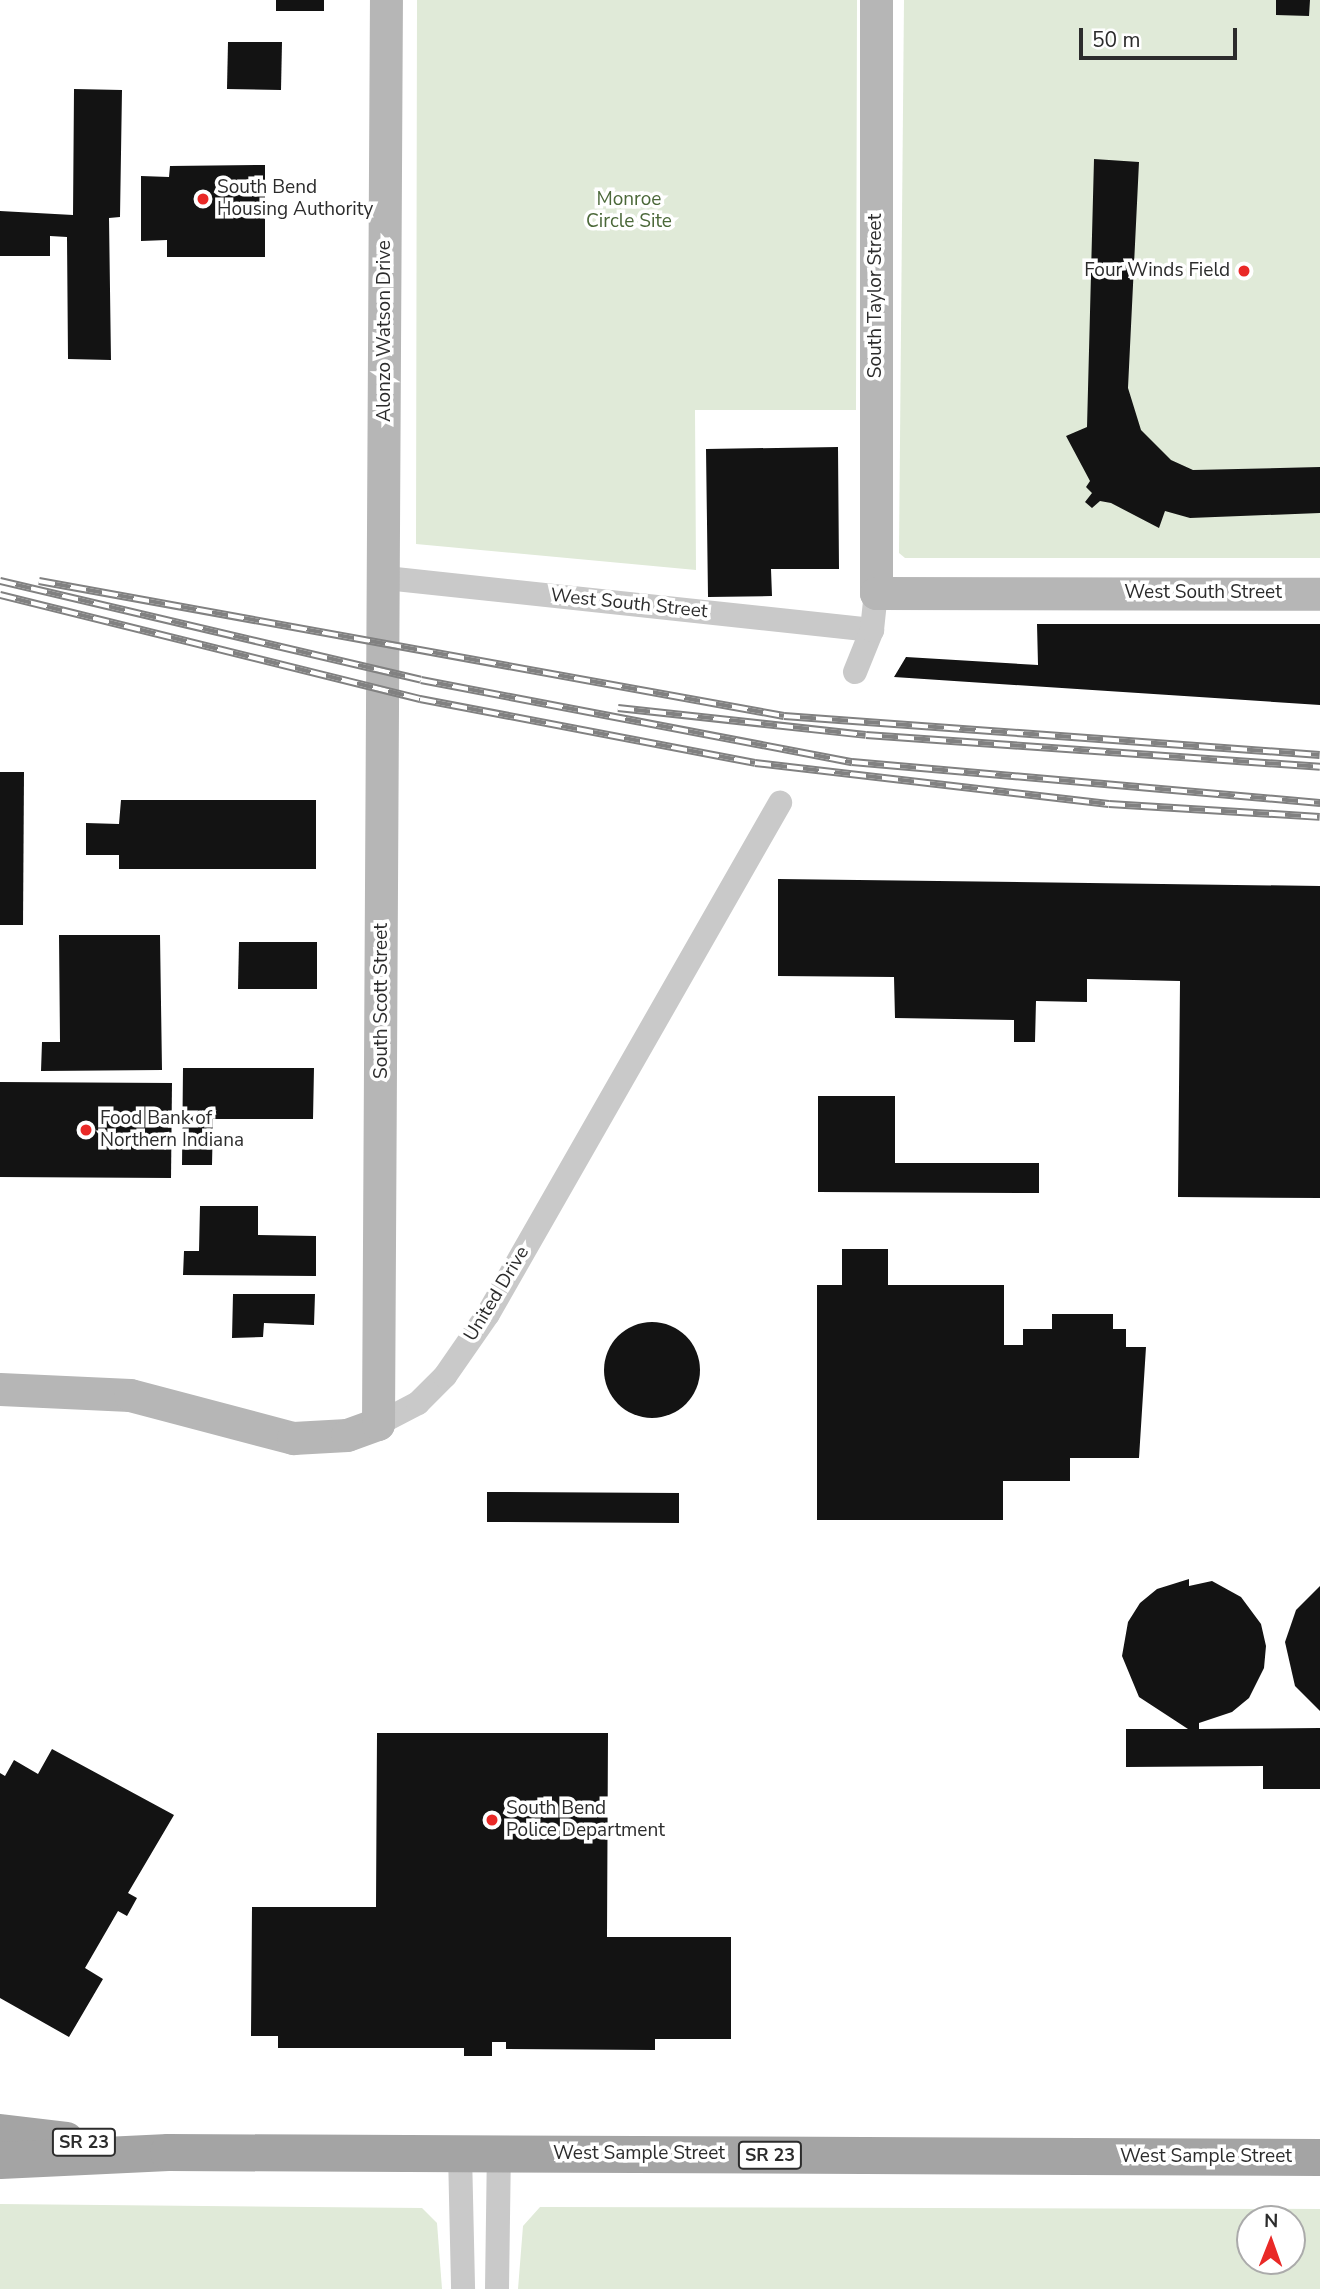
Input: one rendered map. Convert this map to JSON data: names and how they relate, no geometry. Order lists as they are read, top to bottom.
{
  "streets": {
    "main road": ["SR 23", "West Sample Street"],
    "street": [
      "South Taylor Street",
      "Alonzo Watson Drive",
      "West South Street",
      "South Scott Street",
      "United Drive"
    ]
  },
  "crossings": [
    ["South Taylor Street", "West South Street"],
    ["Alonzo Watson Drive", "West South Street"],
    ["Alonzo Watson Drive", "South Scott Street"],
    ["West South Street", "South Scott Street"],
    ["South Scott Street", "United Drive"]
  ],
  "parks": ["Monroe Circle Site"],
  "places": [
    "South Bend Housing Authority",
    "Four Winds Field",
    "Food Bank of Northern Indiana",
    "South Bend Police Department"
  ],
  "scale_bar": "50 m",
  "north": "top"
}
